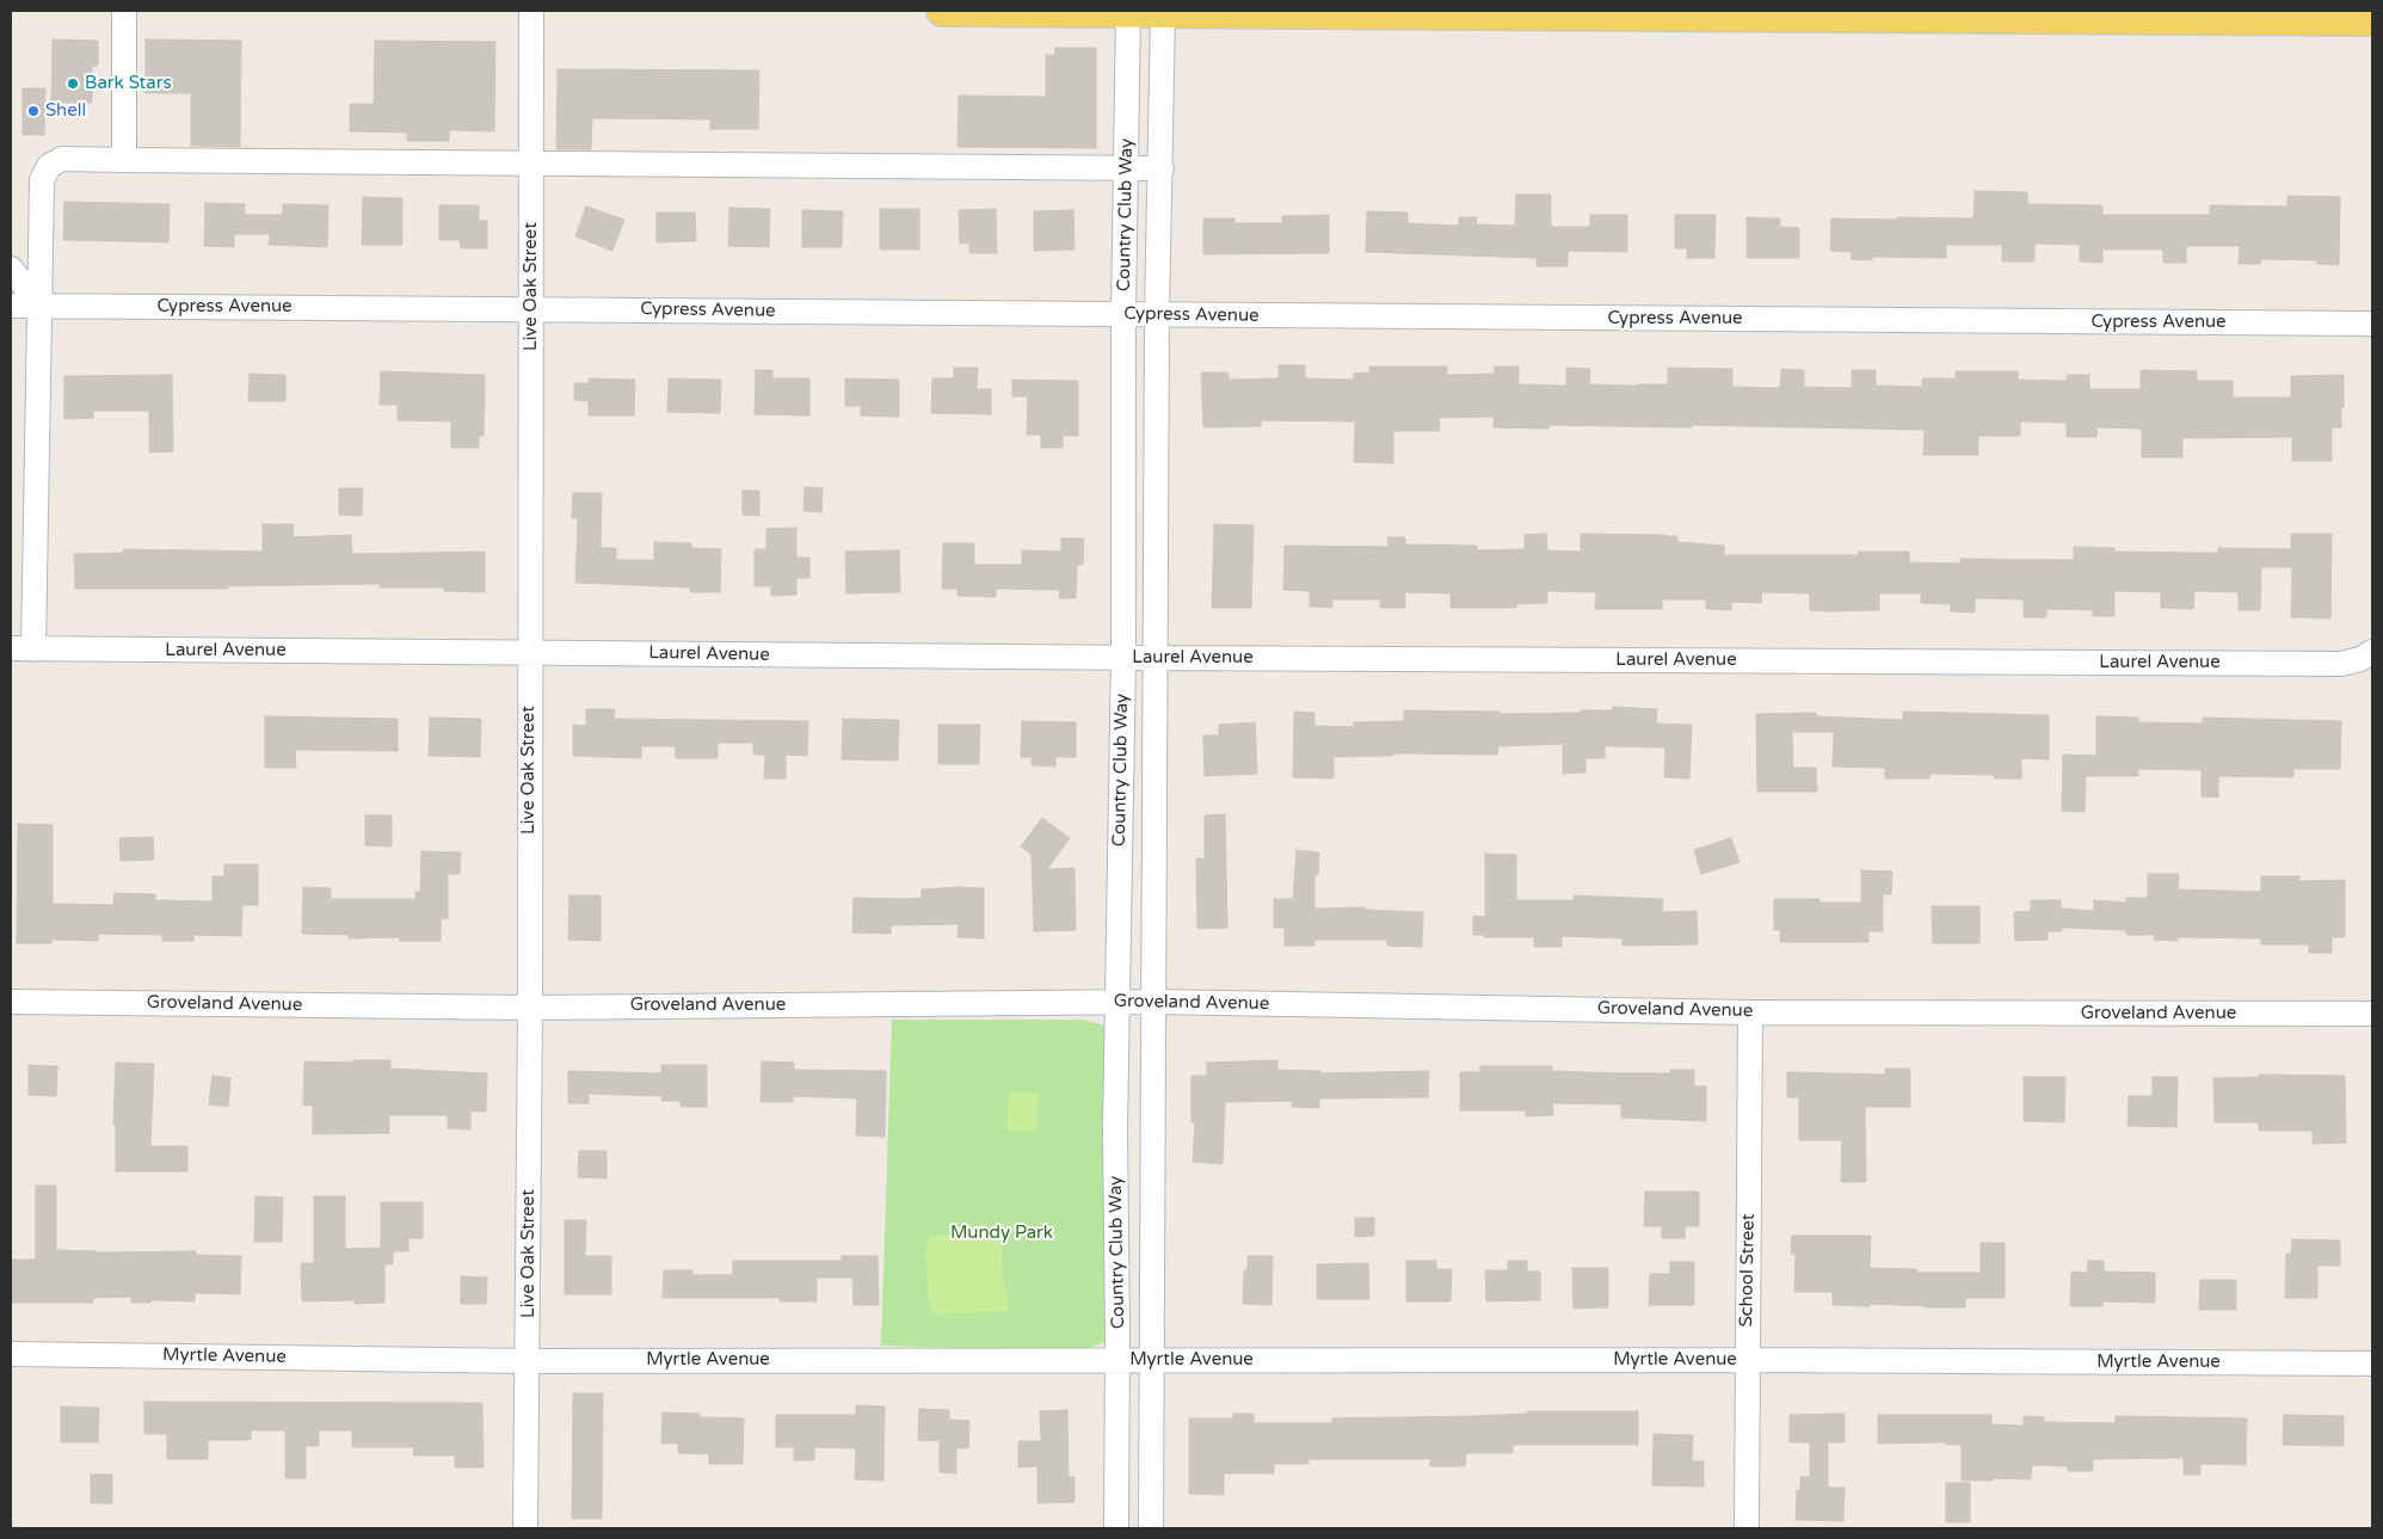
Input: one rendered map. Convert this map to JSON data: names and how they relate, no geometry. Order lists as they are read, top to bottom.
{
  "streets": {
    "street": [
      "Country Club Way",
      "Live Oak Street",
      "Cypress Avenue",
      "Laurel Avenue",
      "Groveland Avenue",
      "School Street",
      "Myrtle Avenue"
    ]
  },
  "crossings": [
    ["Country Club Way", "Cypress Avenue"],
    ["Country Club Way", "Laurel Avenue"],
    ["Country Club Way", "Groveland Avenue"],
    ["Country Club Way", "Myrtle Avenue"],
    ["Live Oak Street", "Cypress Avenue"],
    ["Live Oak Street", "Laurel Avenue"],
    ["Live Oak Street", "Groveland Avenue"],
    ["Live Oak Street", "Myrtle Avenue"],
    ["Groveland Avenue", "School Street"],
    ["School Street", "Myrtle Avenue"]
  ],
  "parks": ["Mundy Park"],
  "places": ["Bark Stars", "Shell"]
}
